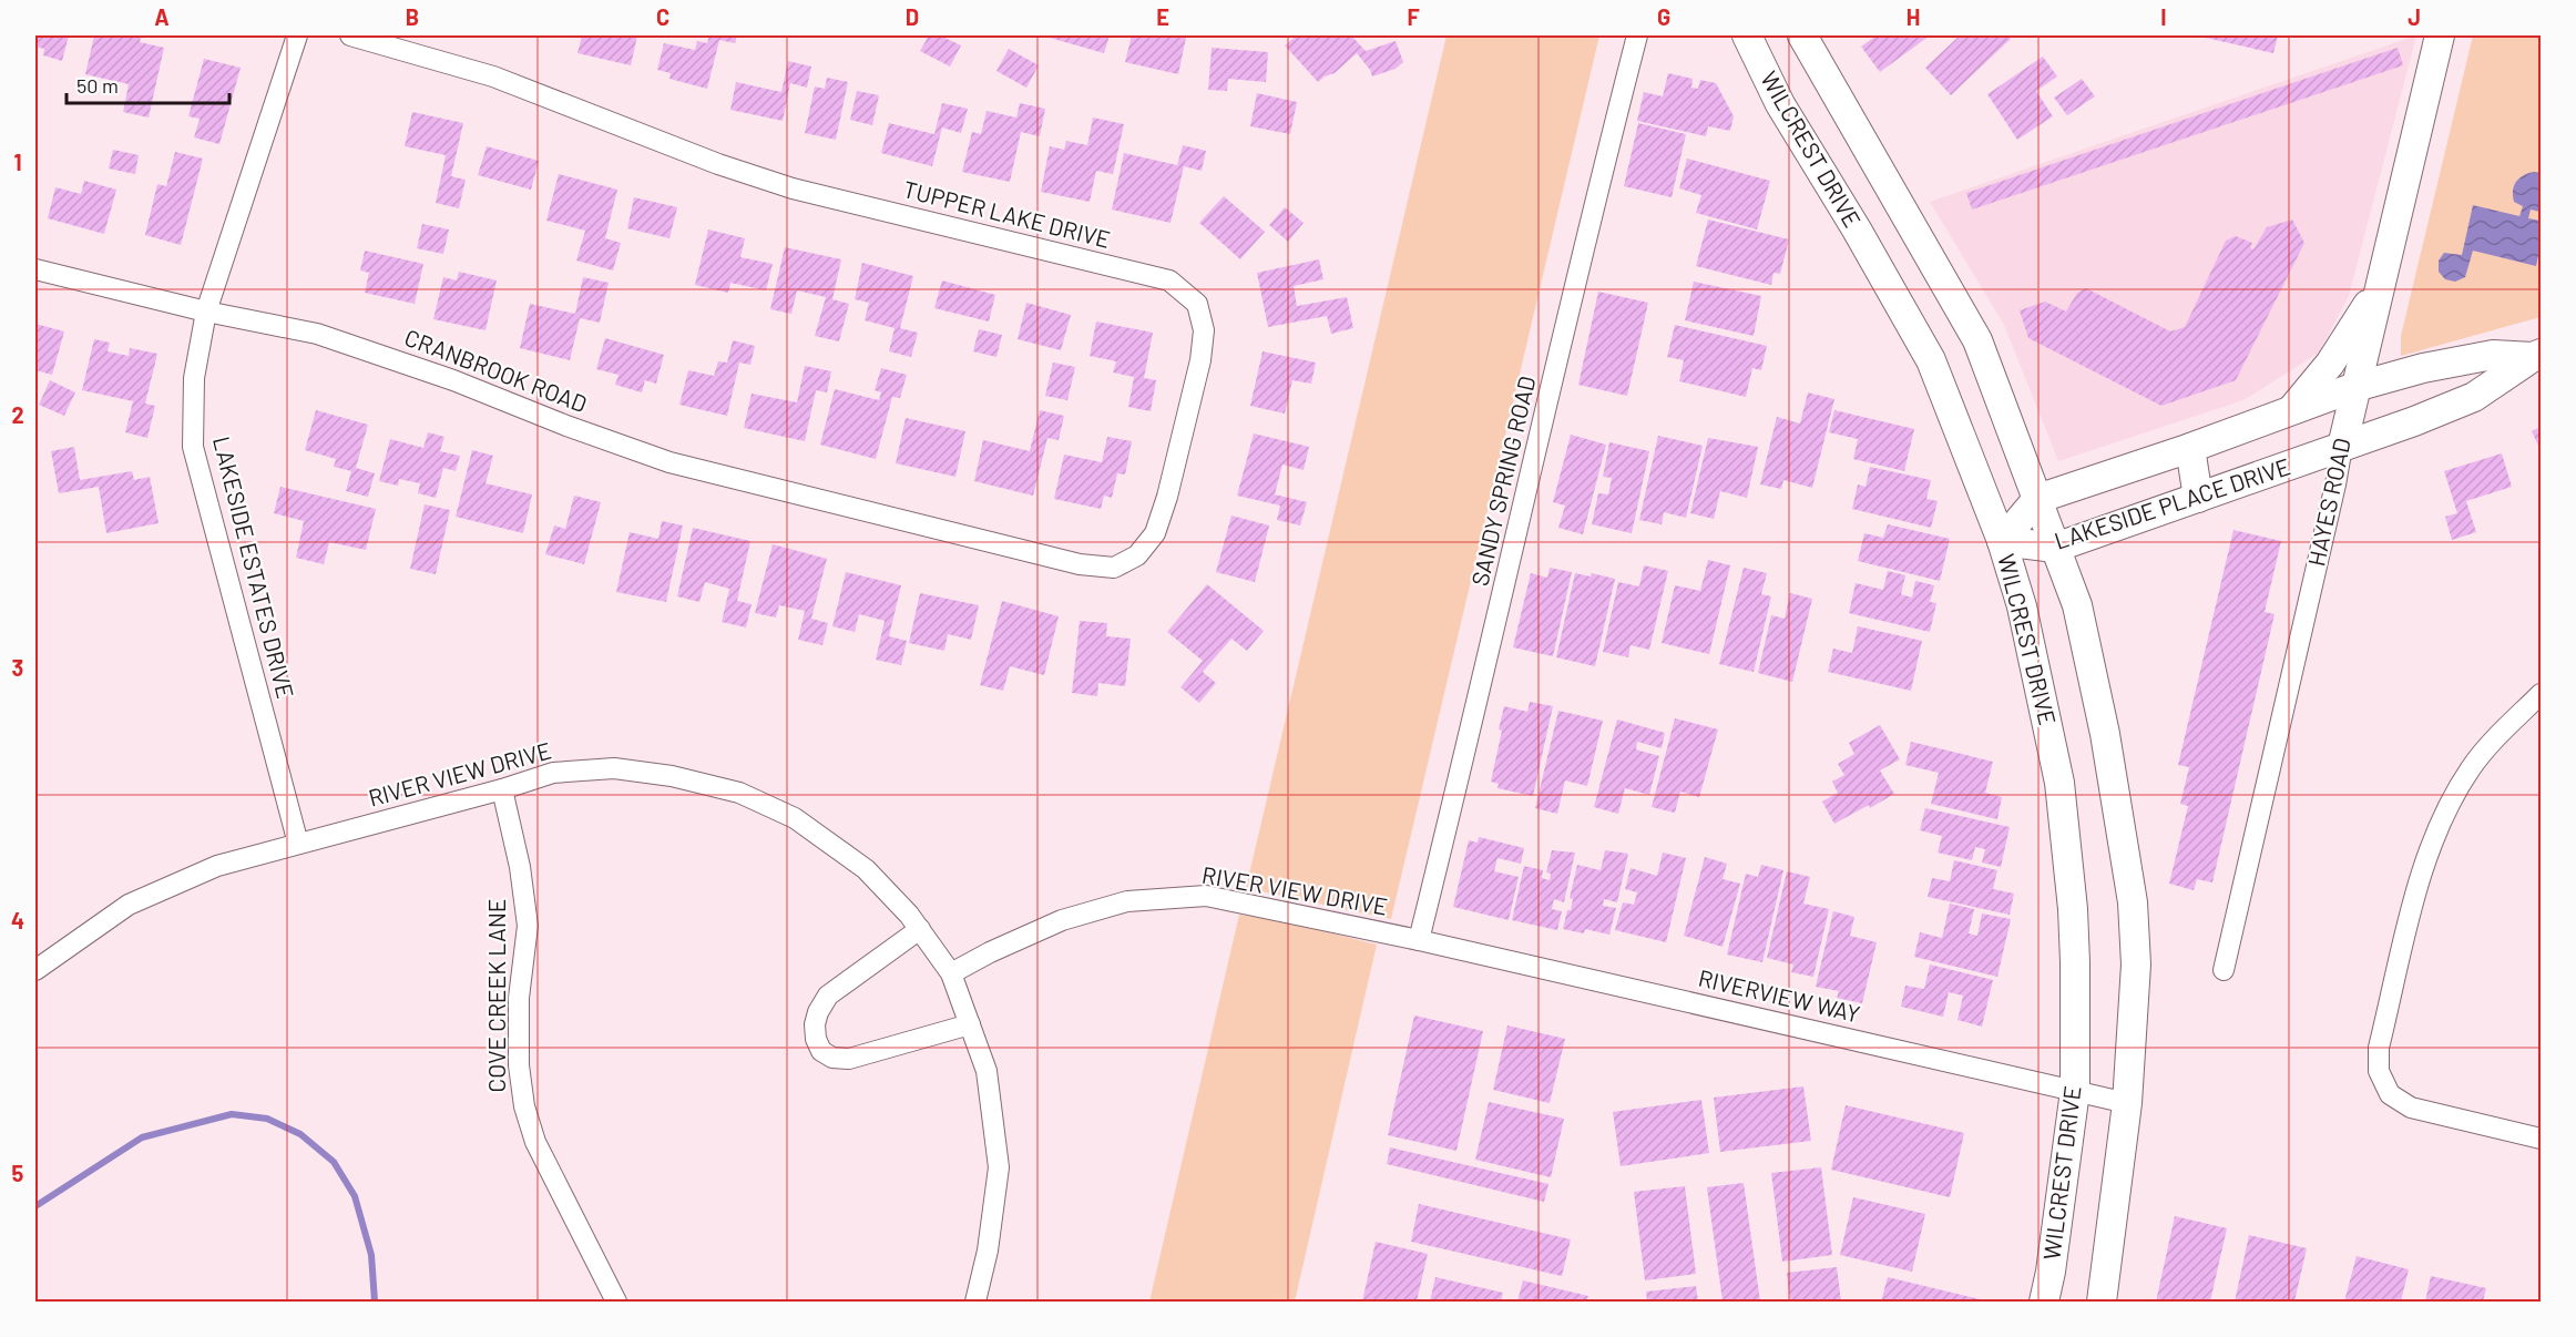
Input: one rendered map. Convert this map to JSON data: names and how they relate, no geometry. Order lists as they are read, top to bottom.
{
  "streets": {
    "main road": ["WILCREST DRIVE", "HAYES ROAD", "LAKESIDE PLACE DRIVE"],
    "street": [
      "TUPPER LAKE DRIVE",
      "CRANBROOK ROAD",
      "SANDY SPRING ROAD",
      "LAKESIDE ESTATES DRIVE",
      "RIVER VIEW DRIVE",
      "COVE CREEK LANE",
      "RIVERVIEW WAY"
    ]
  },
  "crossings": [
    ["WILCREST DRIVE", "LAKESIDE PLACE DRIVE"],
    ["WILCREST DRIVE", "RIVERVIEW WAY"],
    ["TUPPER LAKE DRIVE", "CRANBROOK ROAD"],
    ["CRANBROOK ROAD", "LAKESIDE ESTATES DRIVE"],
    ["SANDY SPRING ROAD", "RIVER VIEW DRIVE"],
    ["SANDY SPRING ROAD", "RIVERVIEW WAY"],
    ["HAYES ROAD", "LAKESIDE PLACE DRIVE"],
    ["LAKESIDE ESTATES DRIVE", "RIVER VIEW DRIVE"],
    ["RIVER VIEW DRIVE", "COVE CREEK LANE"],
    ["RIVER VIEW DRIVE", "RIVERVIEW WAY"]
  ],
  "scale_bar": "50 m",
  "grid": {
    "columns": [
      "A",
      "B",
      "C",
      "D",
      "E",
      "F",
      "G",
      "H",
      "I",
      "J"
    ],
    "rows": [
      "1",
      "2",
      "3",
      "4",
      "5"
    ]
  }
}
